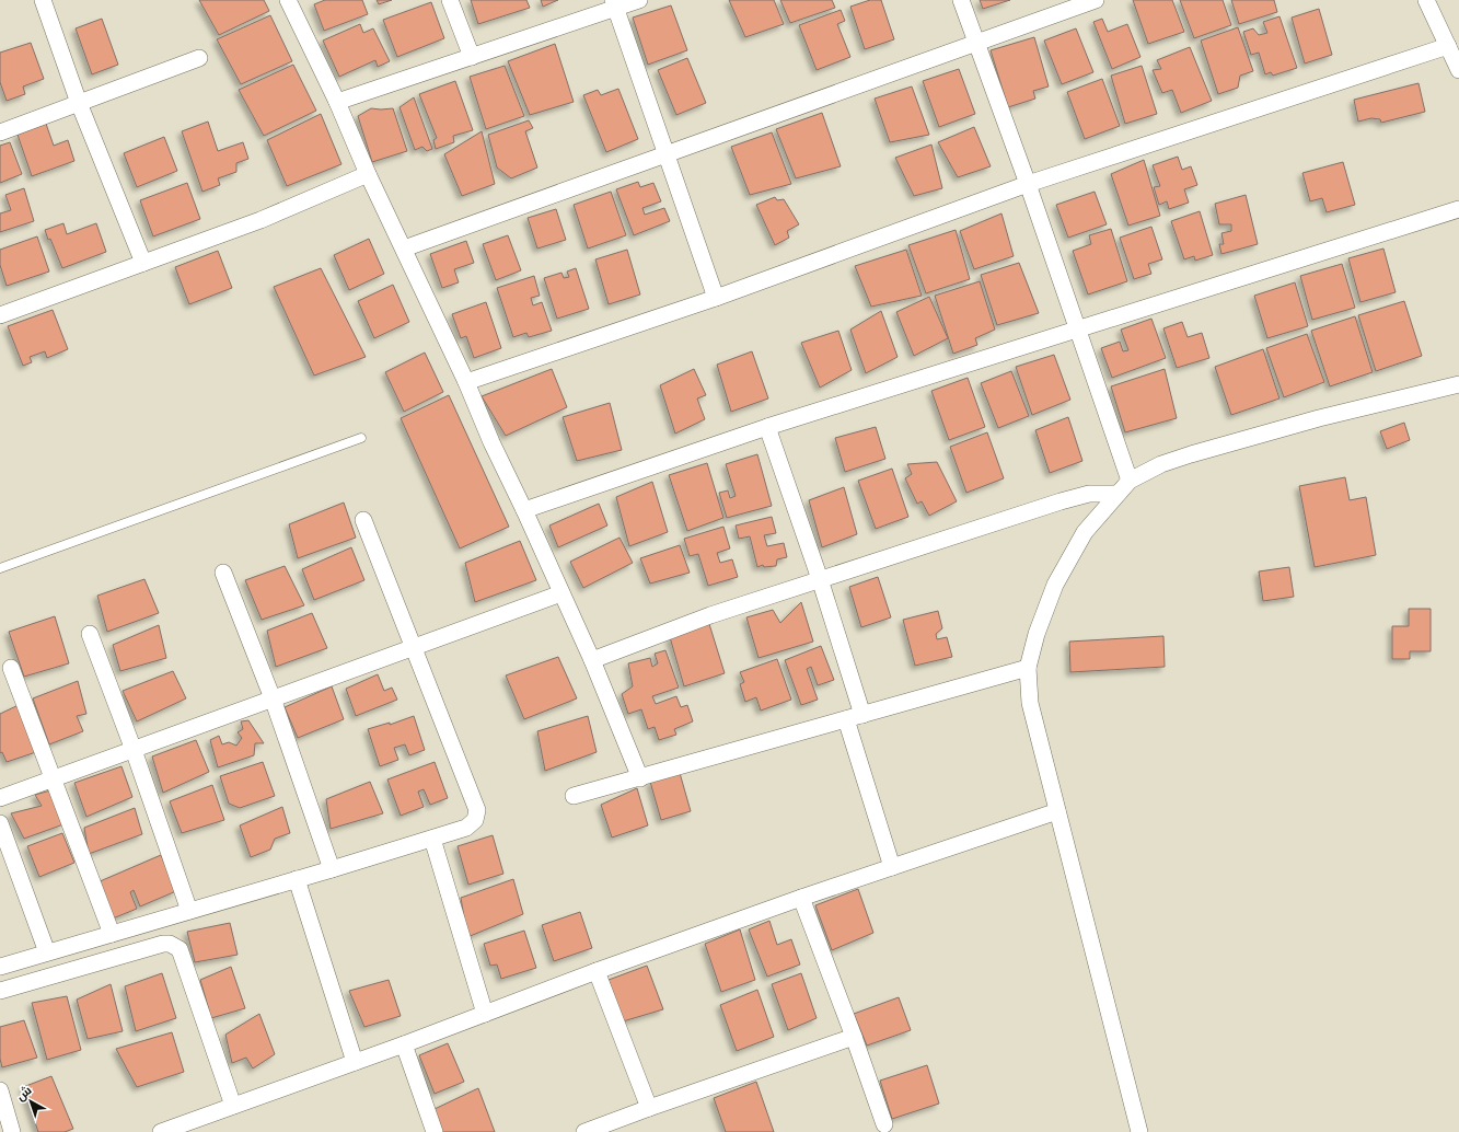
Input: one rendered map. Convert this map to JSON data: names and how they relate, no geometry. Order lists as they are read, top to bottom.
{
  "north": "top left"
}
